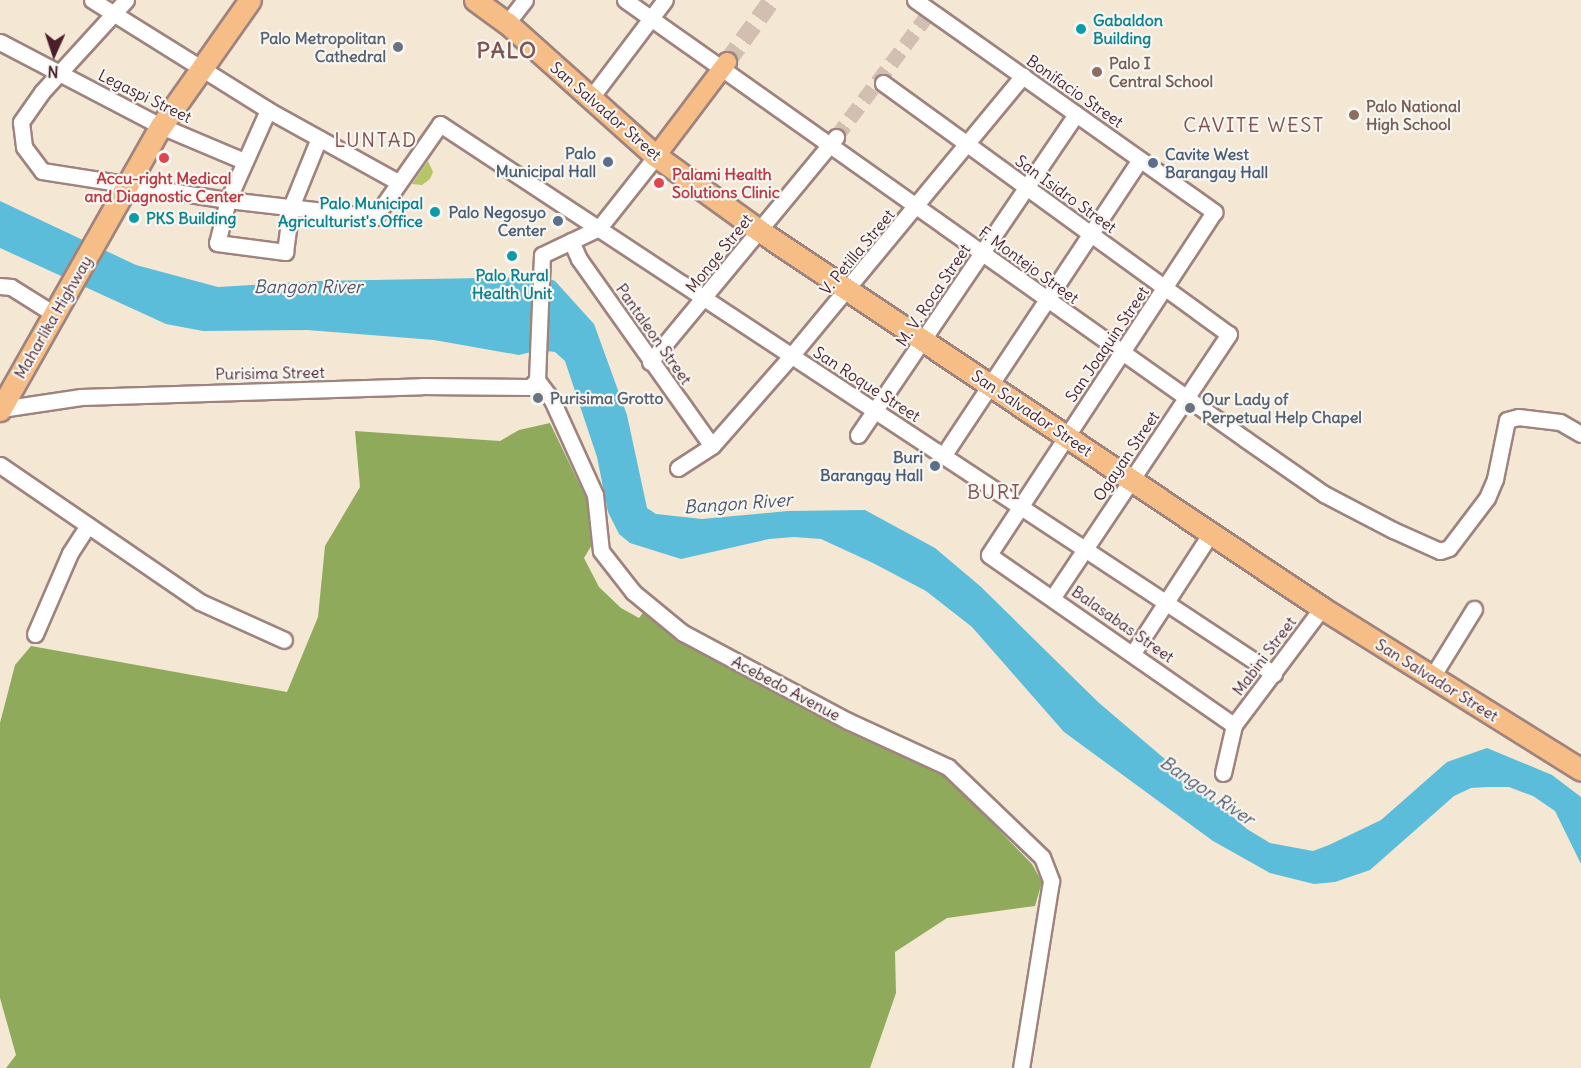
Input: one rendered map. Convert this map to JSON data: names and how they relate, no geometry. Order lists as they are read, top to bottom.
{
  "streets": {
    "highway": ["San Salvador Street", "Maharlika Highway"],
    "street": [
      "Bonifacio Street",
      "Legaspi Street",
      "San Isidro Street",
      "V. Petilla Street",
      "Monge Street",
      "F. Montejo Street",
      "M. V. Roca Street",
      "Pantaleon Street",
      "San Joaquin Street",
      "Purisima Street",
      "San Roque Street",
      "Ogayan Street",
      "Balasabas Street",
      "Mabini Street",
      "Acebedo Avenue"
    ]
  },
  "crossings": [
    ["Bonifacio Street", "V. Petilla Street"],
    ["Bonifacio Street", "M. V. Roca Street"],
    ["Bonifacio Street", "San Joaquin Street"],
    ["Legaspi Street", "Maharlika Highway"],
    ["San Salvador Street", "V. Petilla Street"],
    ["San Salvador Street", "Monge Street"],
    ["San Salvador Street", "M. V. Roca Street"],
    ["San Salvador Street", "San Joaquin Street"],
    ["San Salvador Street", "Ogayan Street"],
    ["San Salvador Street", "Mabini Street"],
    ["San Isidro Street", "V. Petilla Street"],
    ["San Isidro Street", "M. V. Roca Street"],
    ["San Isidro Street", "San Joaquin Street"],
    ["San Isidro Street", "Ogayan Street"],
    ["V. Petilla Street", "F. Montejo Street"],
    ["V. Petilla Street", "Pantaleon Street"],
    ["V. Petilla Street", "San Roque Street"],
    ["Monge Street", "F. Montejo Street"],
    ["Monge Street", "Pantaleon Street"],
    ["Monge Street", "San Roque Street"],
    ["F. Montejo Street", "M. V. Roca Street"],
    ["F. Montejo Street", "San Joaquin Street"],
    ["F. Montejo Street", "Ogayan Street"],
    ["M. V. Roca Street", "San Roque Street"],
    ["Maharlika Highway", "Purisima Street"],
    ["San Joaquin Street", "San Roque Street"],
    ["San Joaquin Street", "Balasabas Street"],
    ["Purisima Street", "Acebedo Avenue"],
    ["San Roque Street", "Ogayan Street"],
    ["San Roque Street", "Mabini Street"],
    ["Ogayan Street", "Balasabas Street"],
    ["Balasabas Street", "Mabini Street"]
  ],
  "districts": [
    "PALO",
    "CAVITE WEST",
    "LUNTAD",
    "BURI"
  ],
  "water": ["Bangon River"],
  "places": [
    "Gabaldon Building",
    "Palo Metropolitan Cathedral",
    "Palo I Central School",
    "Palo National High School",
    "Accu-right Medical and Diagnostic Center",
    "Palo Municipal Hall",
    "Cavite West Barangay Hall",
    "Palami Health Solutions Clinic",
    "Palo Municipal Agriculturist's Office",
    "PKS Building",
    "Palo Negosyo Center",
    "Palo Rural Health Unit",
    "Purisima Grotto",
    "Our Lady of Perpetual Help Chapel",
    "Buri Barangay Hall"
  ],
  "north": "bottom"
}
